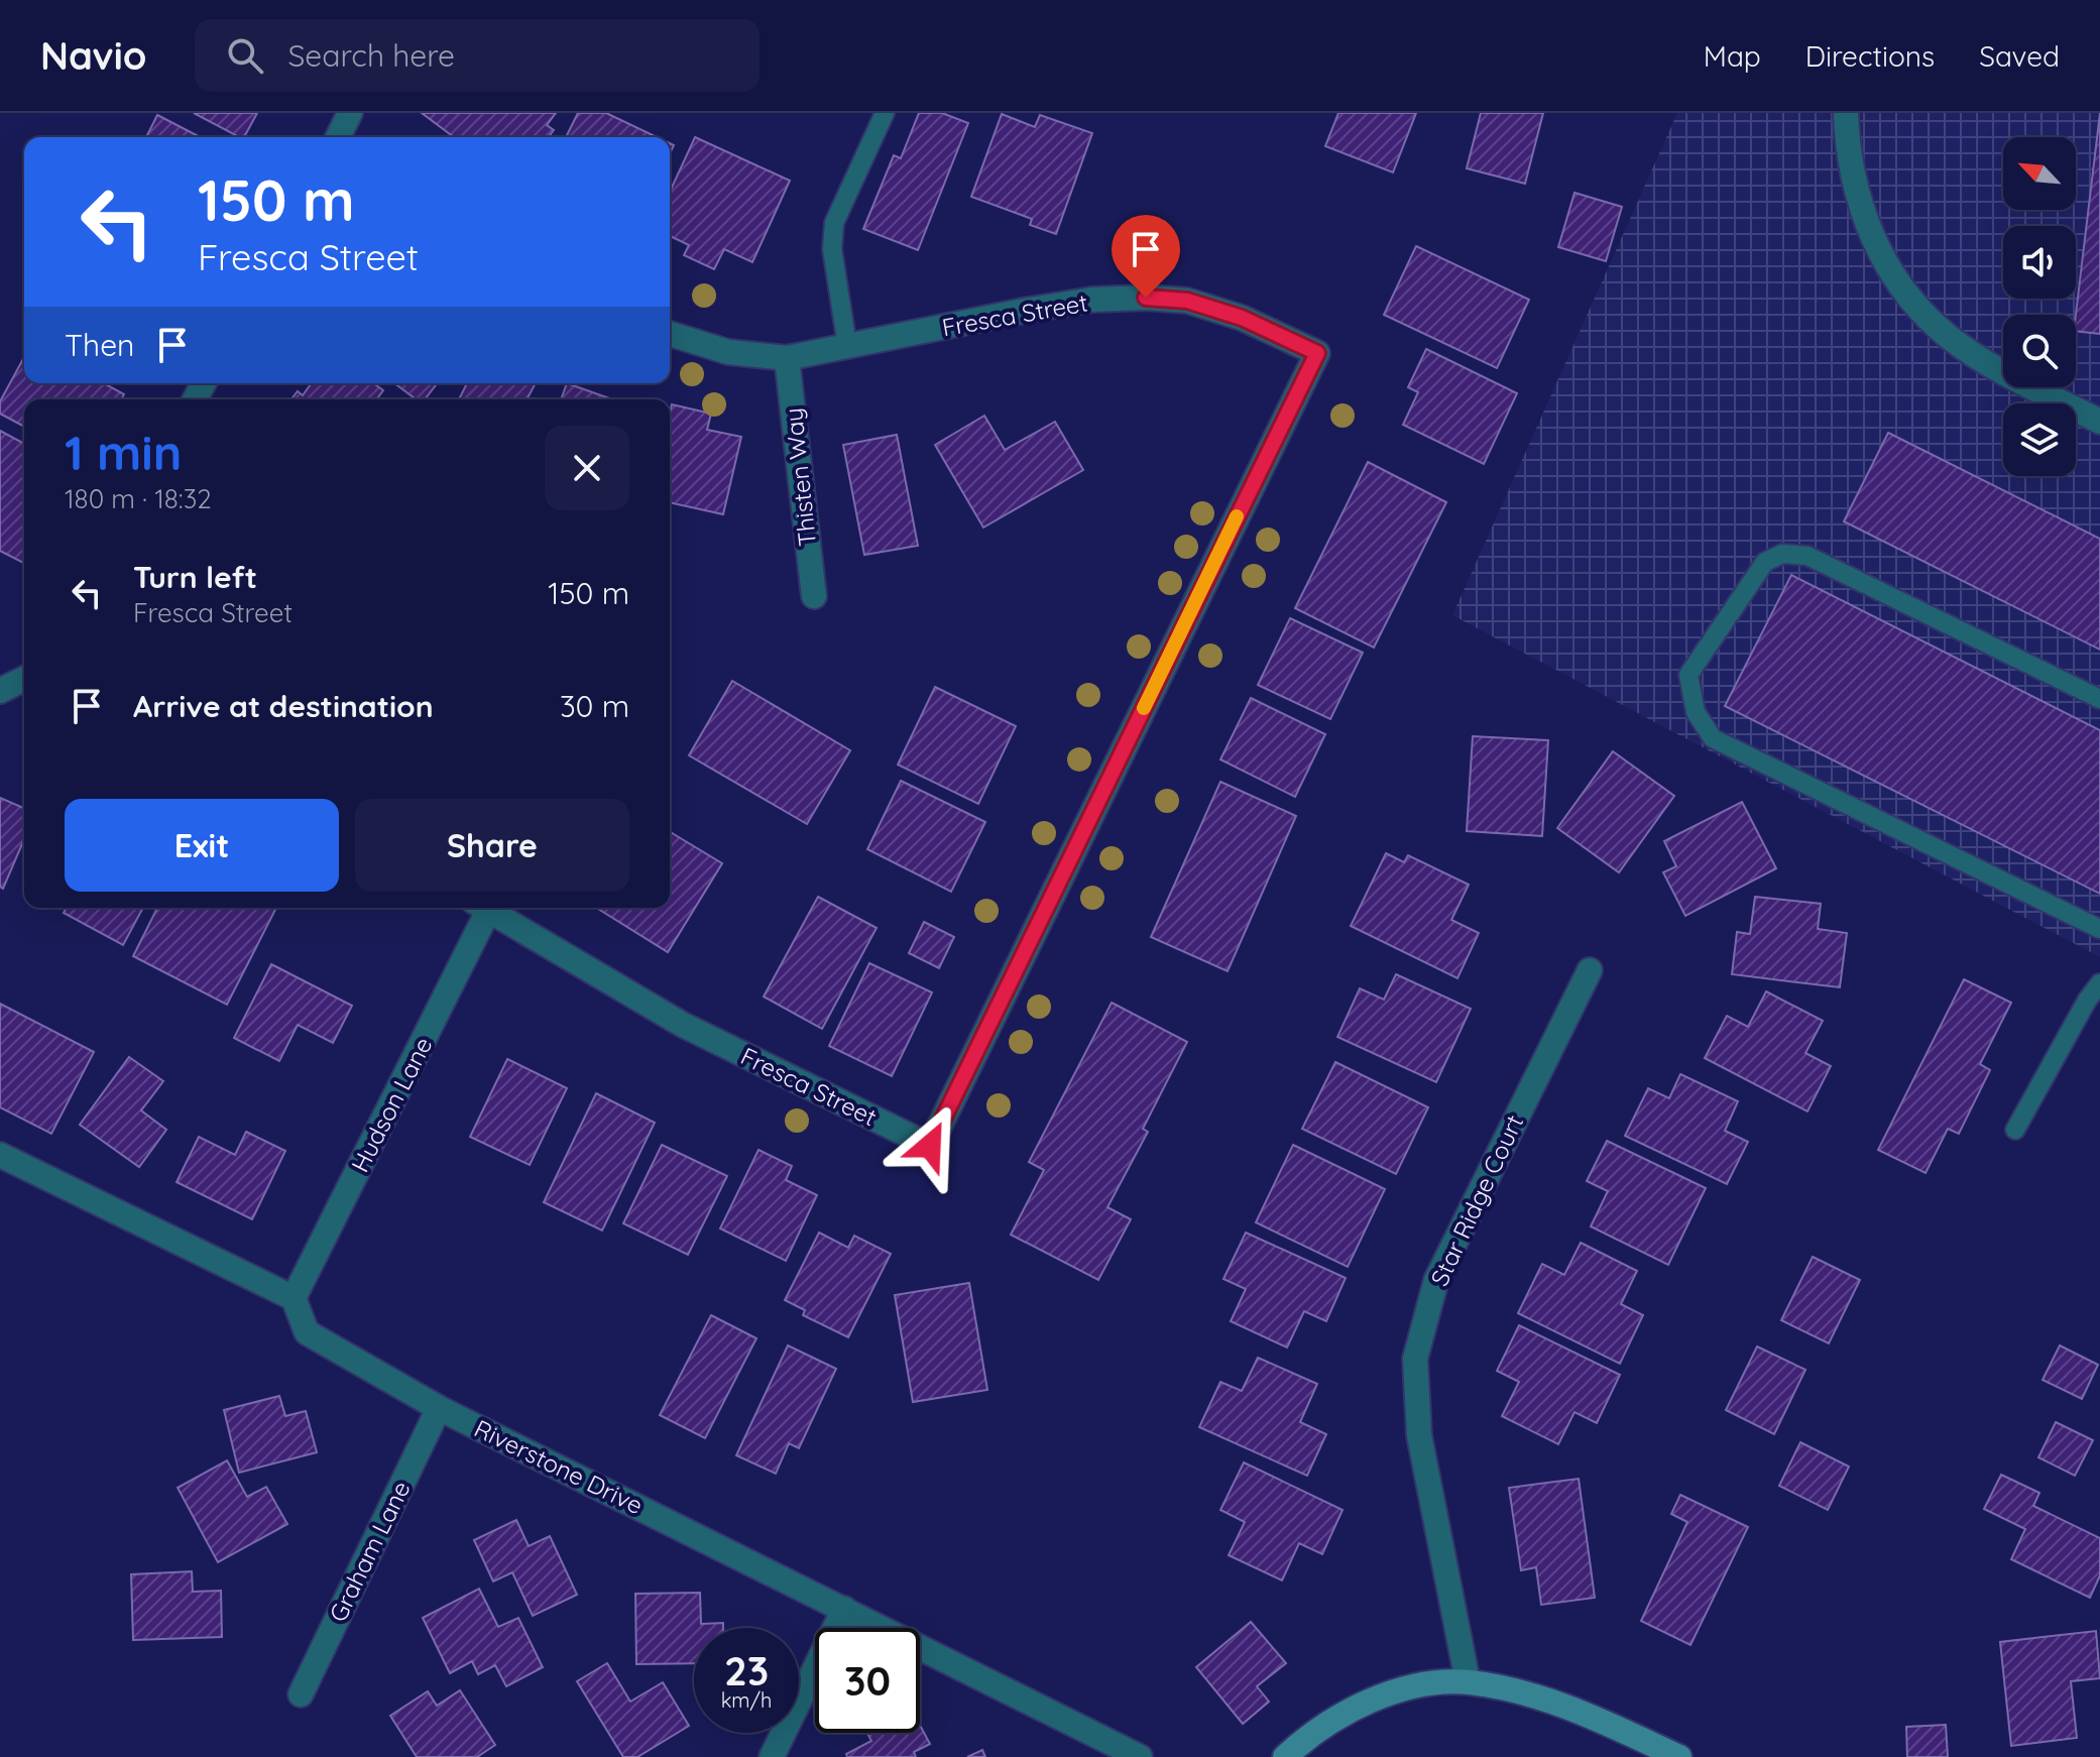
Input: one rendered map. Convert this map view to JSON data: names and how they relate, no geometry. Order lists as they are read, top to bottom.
{
  "streets": {
    "street": [
      "Fresca Street",
      "Thisten Way",
      "Hudson Lane",
      "Star Ridge Court",
      "Riverstone Drive",
      "Graham Lane"
    ]
  },
  "crossings": [
    ["Fresca Street", "Thisten Way"],
    ["Hudson Lane", "Riverstone Drive"],
    ["Riverstone Drive", "Graham Lane"]
  ],
  "north": "top left",
  "page": {
    "header": "Navio",
    "search": "Search here",
    "nav": ["Map", "Directions", "Saved"],
    "turn": ["150 m", "Fresca Street"],
    "then": "Then",
    "heading": ["1 min", "180 m · 18:32"],
    "list": [
      {
        "name": "Turn left",
        "note": "Fresca Street",
        "value": "150 m"
      },
      {
        "name": "Arrive at destination",
        "value": "30 m"
      }
    ],
    "buttons": ["Exit", "Share"],
    "speed": "23 km/h",
    "limit": "30"
  }
}
